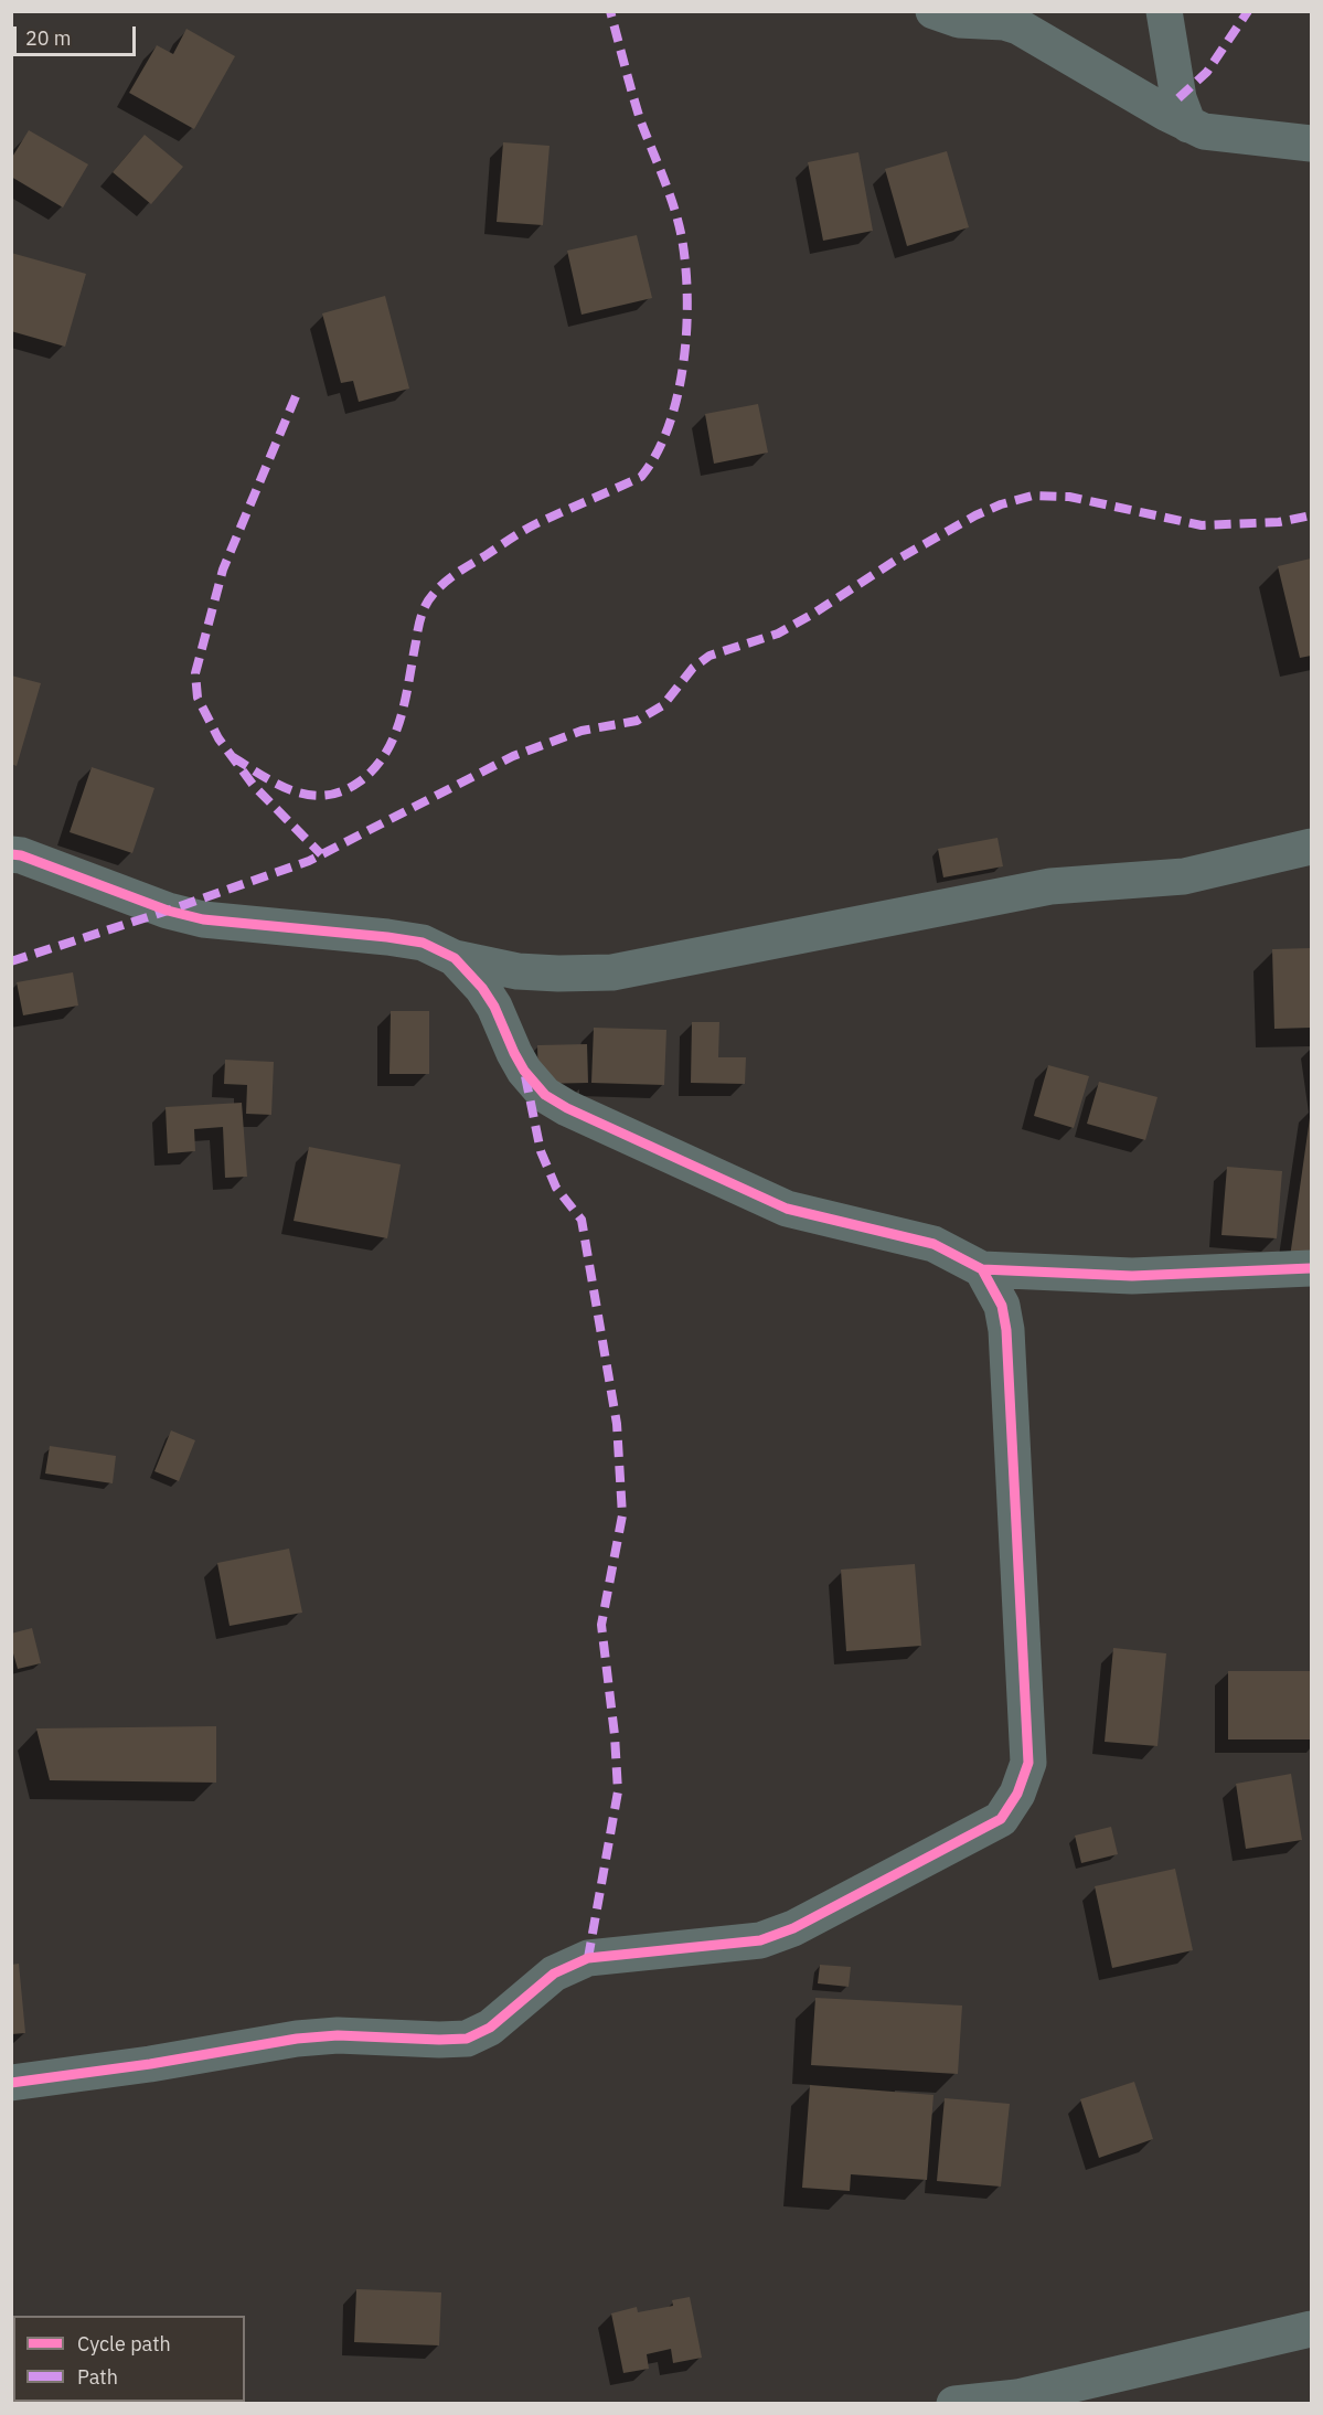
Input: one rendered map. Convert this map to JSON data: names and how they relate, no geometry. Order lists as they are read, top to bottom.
{
  "legend": ["Cycle path", "Path"],
  "scale_bar": "20 m"
}
